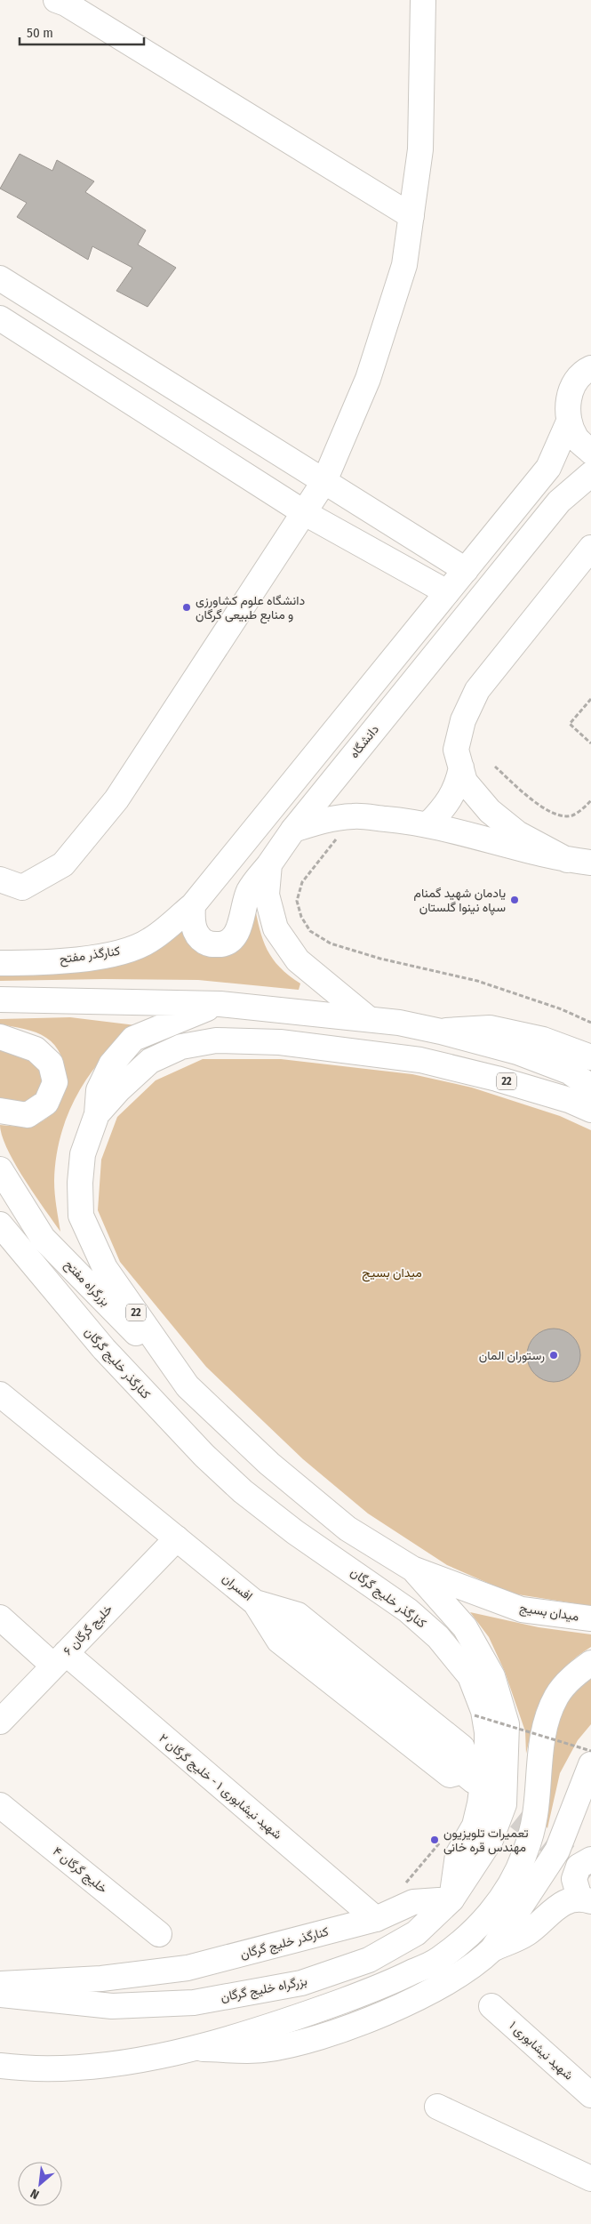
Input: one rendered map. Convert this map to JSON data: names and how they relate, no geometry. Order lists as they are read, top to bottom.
{
  "streets": {
    "main road": [
      "دانشگاه",
      "کنارگذر مفتح",
      "22",
      "بزرگراه مفتح",
      "کنارگذر خلیج گرگان",
      "افسران",
      "میدان بسیج",
      "خلیج گرگان ۶",
      "شهید نیشابوری ۱ - خلیج گرگان ۲",
      "خلیج گرگان ۴",
      "بزرگراه خلیج گرگان",
      "شهید نیشابوری ۱"
    ]
  },
  "crossings": [
    ["بزرگراه مفتح", "میدان بسیج"],
    ["کنارگذر خلیج گرگان", "افسران"],
    ["کنارگذر خلیج گرگان", "شهید نیشابوری ۱ - خلیج گرگان ۲"],
    ["کنارگذر خلیج گرگان", "بزرگراه خلیج گرگان"],
    ["افسران", "خلیج گرگان ۶"],
    ["میدان بسیج", "بزرگراه خلیج گرگان"],
    ["خلیج گرگان ۶", "شهید نیشابوری ۱ - خلیج گرگان ۲"]
  ],
  "parks": ["میدان بسیج"],
  "places": [
    "دانشگاه علوم کشاورزی و منابع طبیعی گرگان",
    "یادمان شهید گمنام سپاه نینوا گلستان",
    "رستوران المان",
    "تعمیرات تلویزیون مهندس قره خانی"
  ],
  "scale_bar": "50 m",
  "north": "bottom left"
}
